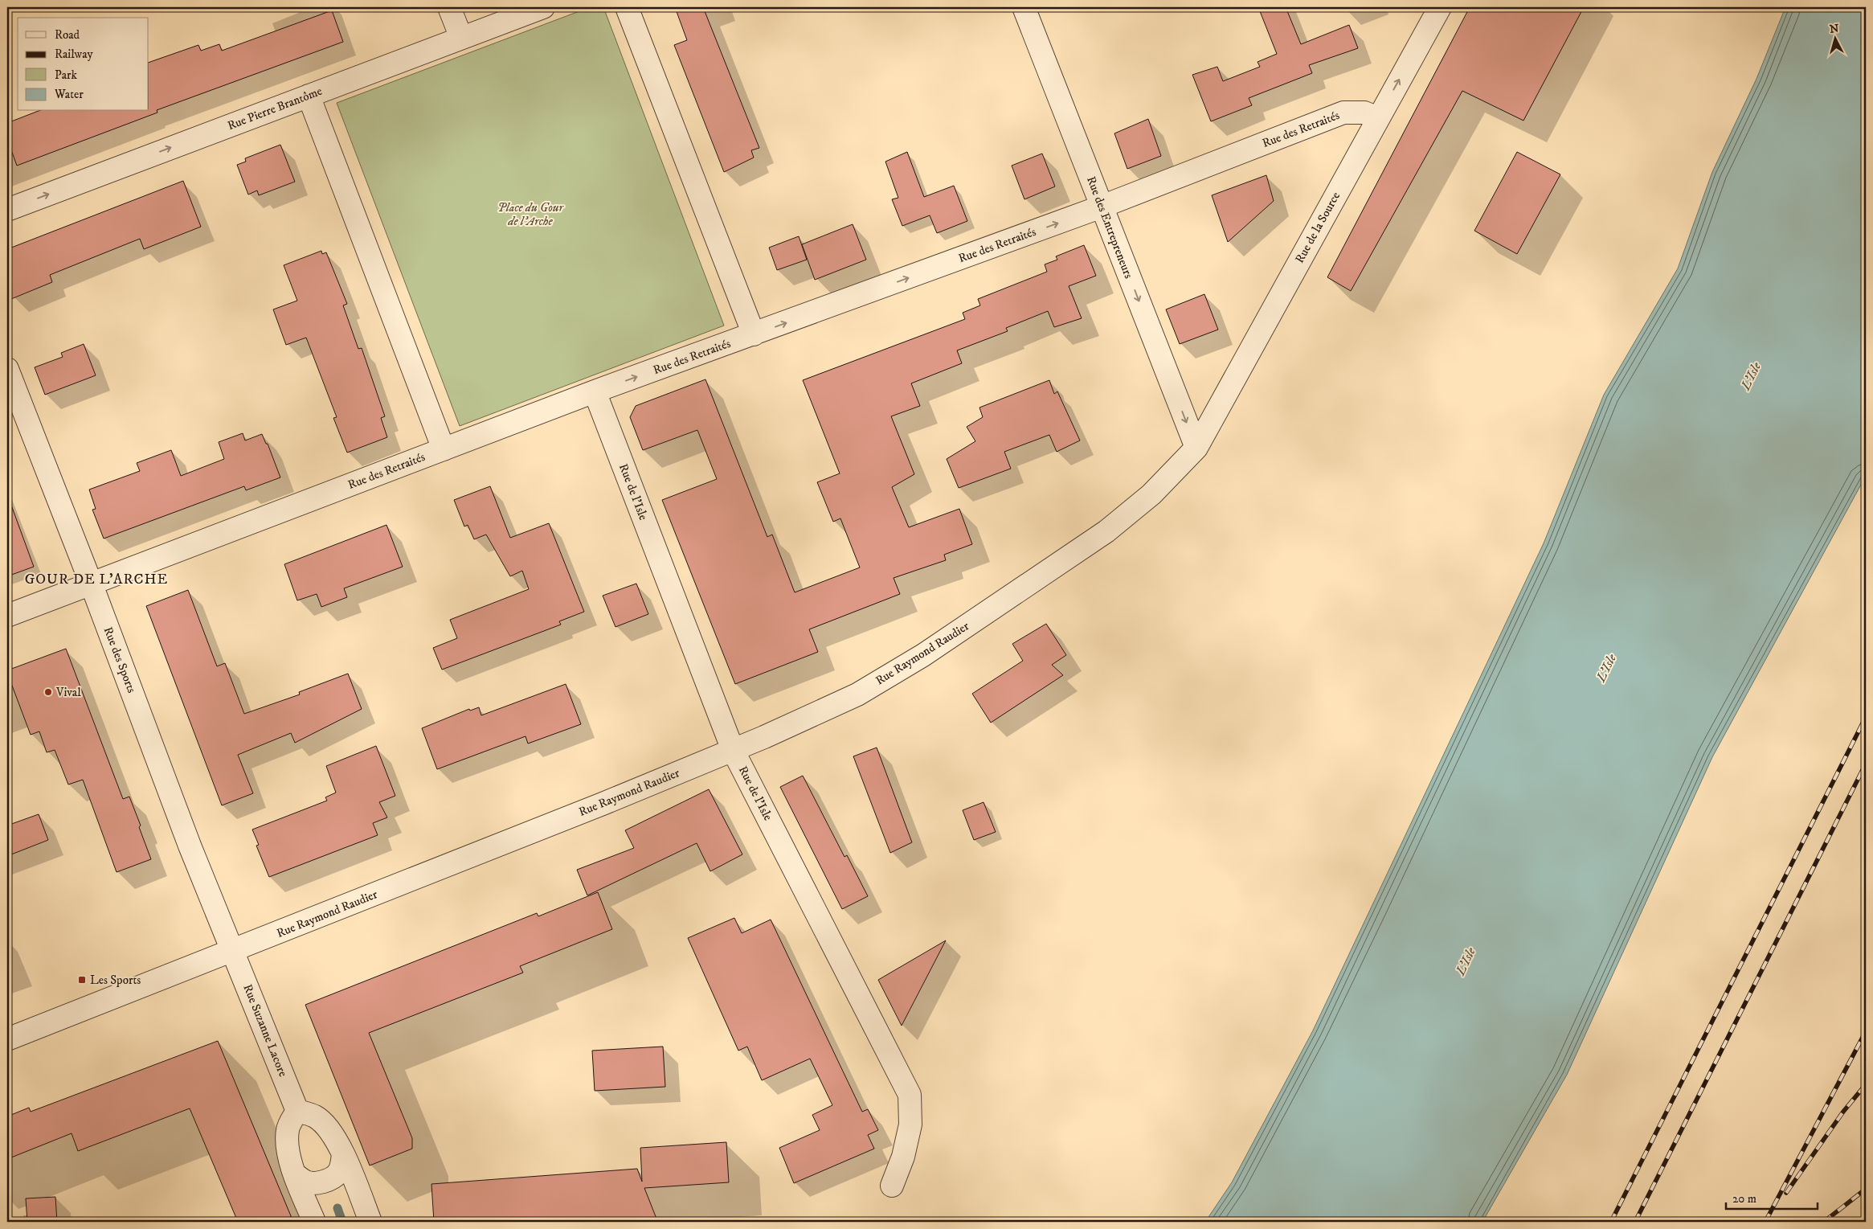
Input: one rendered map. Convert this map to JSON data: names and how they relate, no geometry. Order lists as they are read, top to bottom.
{
  "streets": {
    "street": [
      "Rue Pierre Brantôme",
      "Rue des Retraités",
      "Rue des Entrepreneurs",
      "Rue de la Source",
      "Rue de l'Isle",
      "Rue Raymond Raudier",
      "Rue des Sports",
      "Rue Suzanne Lacore"
    ]
  },
  "crossings": [
    ["Rue des Retraités", "Rue des Entrepreneurs"],
    ["Rue des Retraités", "Rue de la Source"],
    ["Rue des Retraités", "Rue de l'Isle"],
    ["Rue des Retraités", "Rue des Sports"],
    ["Rue des Entrepreneurs", "Rue de la Source"],
    ["Rue des Entrepreneurs", "Rue Raymond Raudier"],
    ["Rue de la Source", "Rue Raymond Raudier"],
    ["Rue de l'Isle", "Rue Raymond Raudier"],
    ["Rue Raymond Raudier", "Rue des Sports"],
    ["Rue Raymond Raudier", "Rue Suzanne Lacore"],
    ["Rue des Sports", "Rue Suzanne Lacore"]
  ],
  "one_way": ["Rue Pierre Brantôme", "Rue des Retraités", "Rue des Entrepreneurs"],
  "districts": ["GOUR DE L'ARCHE"],
  "water": ["L'Isle"],
  "parks": ["Place du Gour de l'Arche"],
  "places": {
    "other": ["Vival"],
    "transit": ["Les Sports"]
  },
  "legend": [
    "Road",
    "Railway",
    "Park",
    "Water"
  ],
  "scale_bar": "20 m",
  "north": "top"
}
